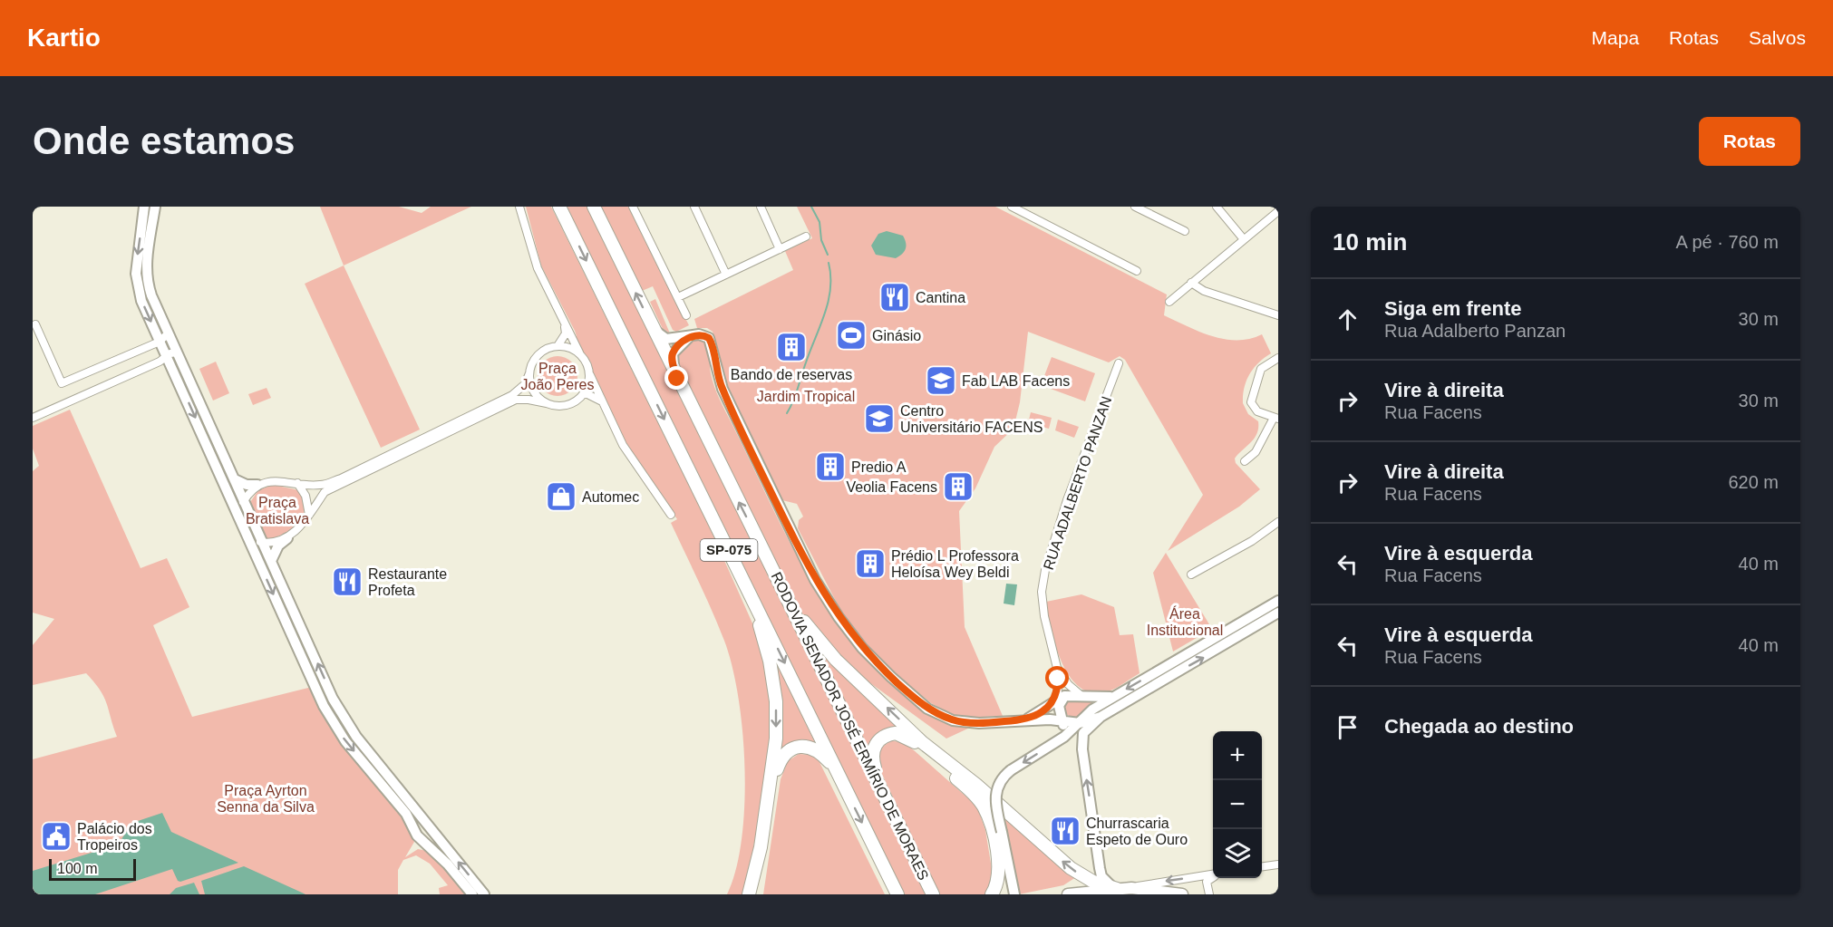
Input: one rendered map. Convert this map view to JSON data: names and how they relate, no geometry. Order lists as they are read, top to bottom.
{
  "streets": {
    "highway": ["SP-075", "RODOVIA SENADOR JOSÉ ERMÍRIO DE MORAES"],
    "street": ["RUA ADALBERTO PANZAN"]
  },
  "parks": [
    "Praça João Peres",
    "Jardim Tropical",
    "Praça Bratislava",
    "Área Institucional",
    "Praça Ayrton Senna da Silva"
  ],
  "places": {
    "restaurant": ["Cantina", "Restaurante Profeta", "Churrascaria Espeto de Ouro"],
    "sports": ["Ginásio"],
    "building": [
      "Bando de reservas",
      "Predio A",
      "Veolia Facens",
      "Prédio L Professora Heloísa Wey Beldi"
    ],
    "school or university": ["Fab LAB Facens", "Centro Universitário FACENS"],
    "shop": ["Automec"],
    "public building": ["Palácio dos Tropeiros"]
  },
  "scale_bar": "100 m",
  "page": {
    "header": "Kartio",
    "nav": ["Mapa", "Rotas", "Salvos"],
    "buttons": "Rotas",
    "title": "Onde estamos",
    "heading": ["10 min", "A pé · 760 m"],
    "list": [
      ["Siga em frente", "Rua Adalberto Panzan", "30 m"],
      ["Vire à direita", "Rua Facens", "30 m"],
      ["Vire à direita", "Rua Facens", "620 m"],
      ["Vire à esquerda", "Rua Facens", "40 m"],
      ["Vire à esquerda", "Rua Facens", "40 m"],
      "Chegada ao destino"
    ],
    "map_buttons": ["+", "−"],
    "scale": "100 m"
  }
}
